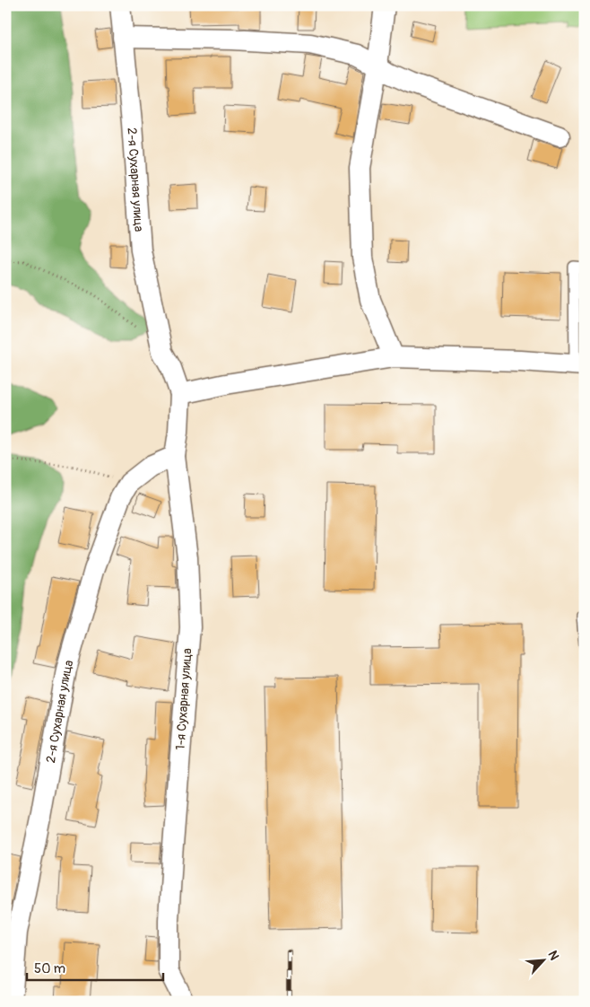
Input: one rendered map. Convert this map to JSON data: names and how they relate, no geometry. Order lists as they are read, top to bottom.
{
  "streets": {
    "street": ["2-я Сухарная улица", "1-я Сухарная улица"]
  },
  "crossings": [
    ["2-я Сухарная улица", "1-я Сухарная улица"]
  ],
  "scale_bar": "50 m",
  "north": "top right"
}
